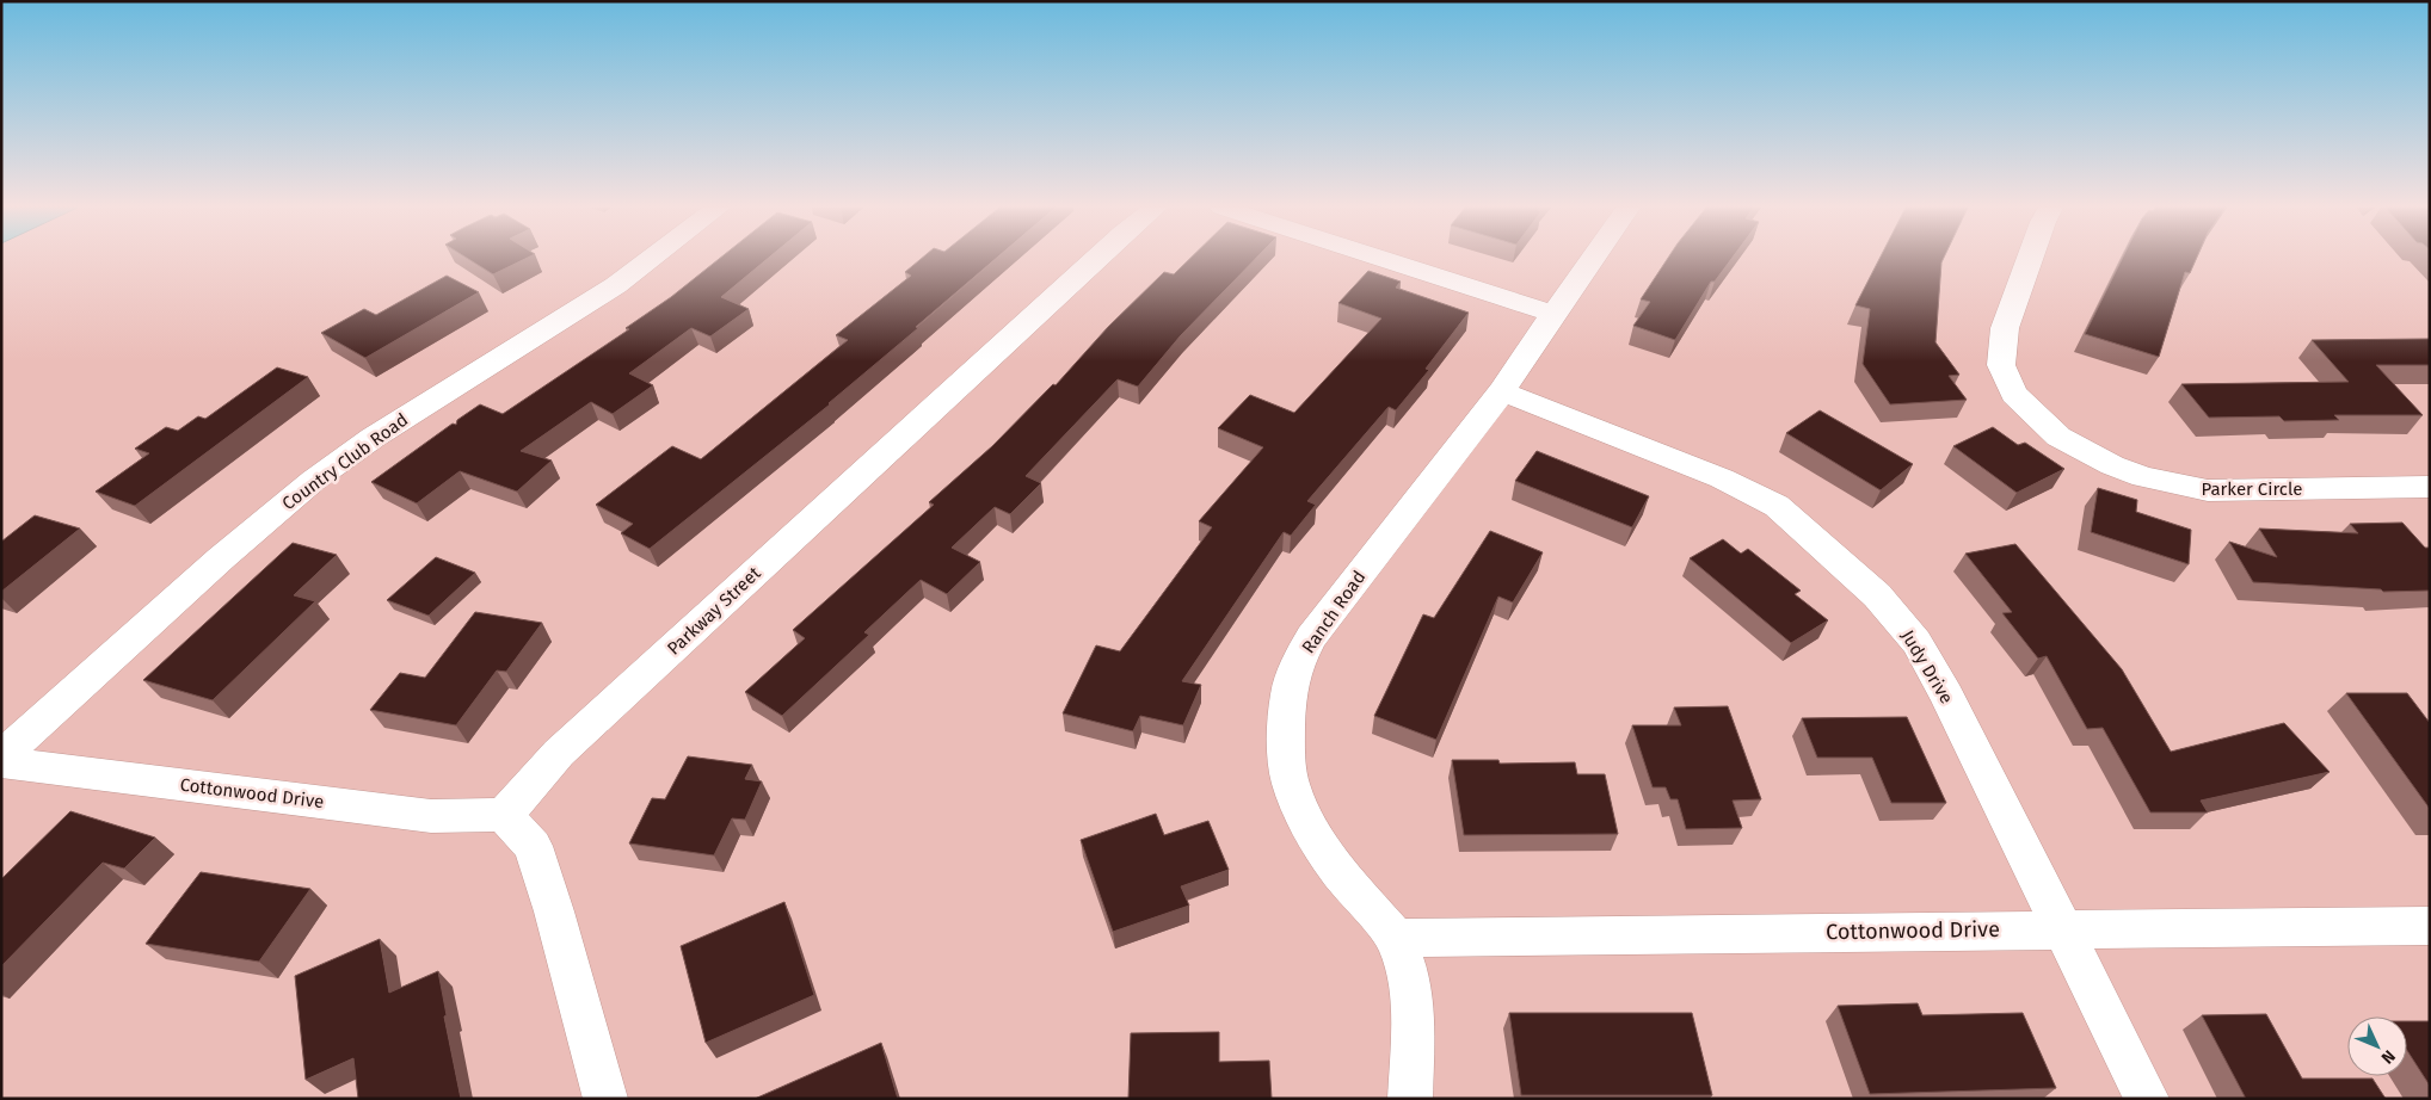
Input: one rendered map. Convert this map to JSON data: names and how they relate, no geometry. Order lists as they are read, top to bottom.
{
  "streets": {
    "street": [
      "Country Club Road",
      "Parker Circle",
      "Parkway Street",
      "Ranch Road",
      "Judy Drive",
      "Cottonwood Drive"
    ]
  },
  "crossings": [
    ["Parkway Street", "Cottonwood Drive"],
    ["Ranch Road", "Judy Drive"],
    ["Ranch Road", "Cottonwood Drive"],
    ["Judy Drive", "Cottonwood Drive"]
  ],
  "north": "bottom right"
}
